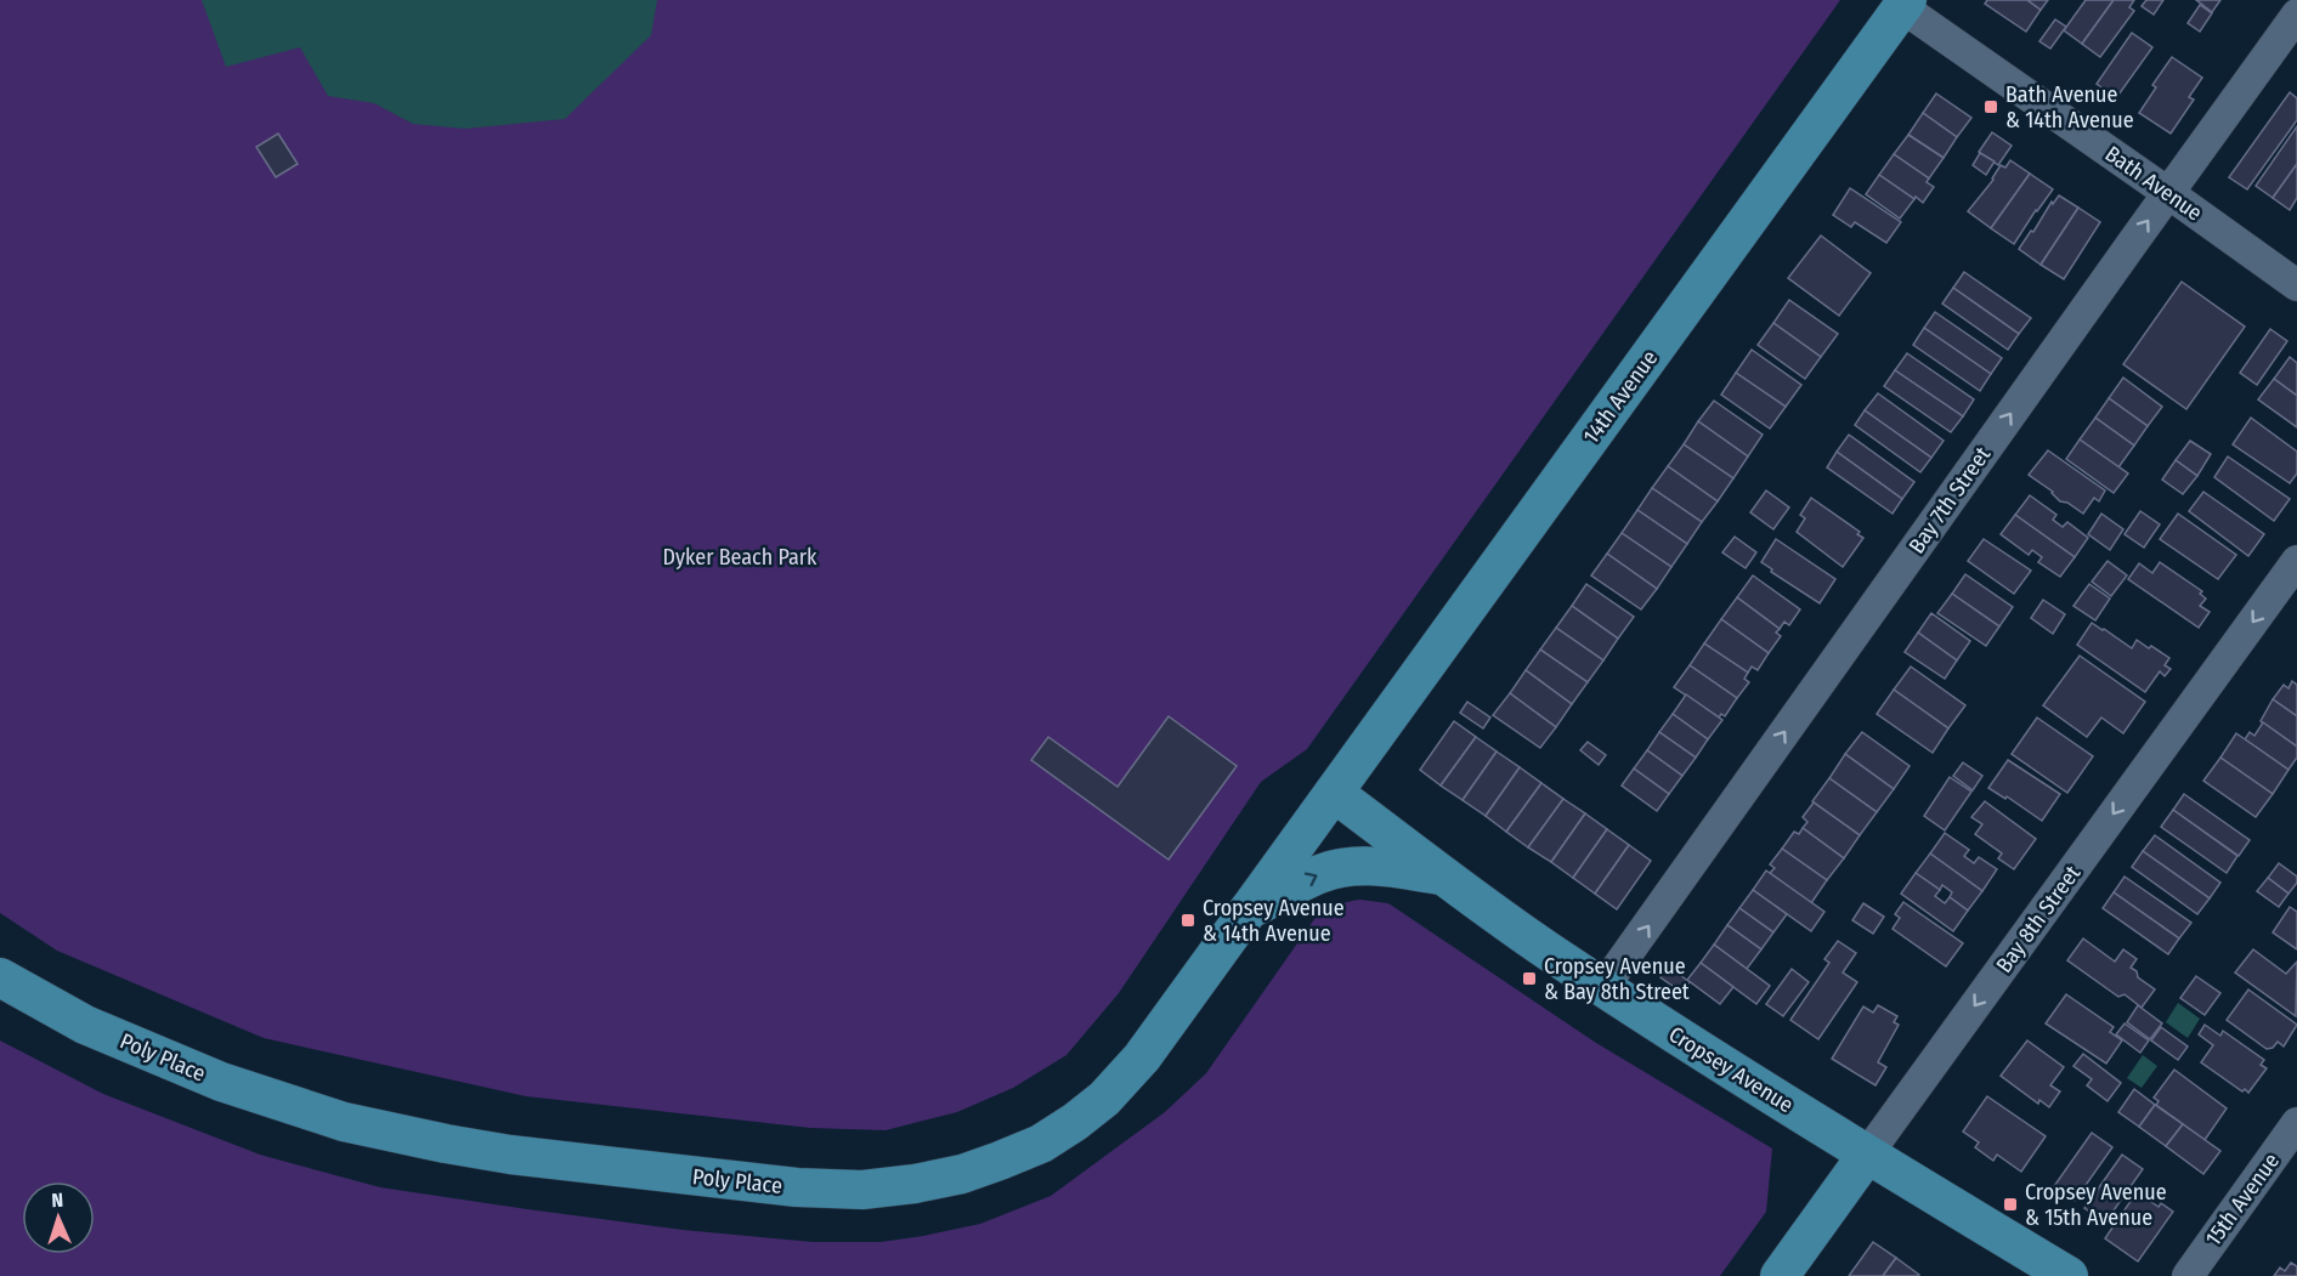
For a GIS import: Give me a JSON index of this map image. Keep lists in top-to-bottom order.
{
  "streets": {
    "main road": [
      "14th Avenue",
      "Bay 8th Street",
      "Poly Place",
      "Cropsey Avenue"
    ],
    "street": ["Bath Avenue", "Bay 7th Street", "15th Avenue"]
  },
  "crossings": [
    ["Bath Avenue", "14th Avenue"],
    ["Bath Avenue", "Bay 7th Street"],
    ["14th Avenue", "Poly Place"],
    ["14th Avenue", "Cropsey Avenue"],
    ["Bay 7th Street", "Cropsey Avenue"],
    ["Bay 8th Street", "Cropsey Avenue"],
    ["Poly Place", "Cropsey Avenue"]
  ],
  "one_way": ["Bay 7th Street", "Bay 8th Street"],
  "parks": ["Dyker Beach Park"],
  "places": {
    "transit": [
      "Bath Avenue & 14th Avenue",
      "Cropsey Avenue & 14th Avenue",
      "Cropsey Avenue & Bay 8th Street",
      "Cropsey Avenue & 15th Avenue"
    ]
  },
  "north": "top"
}
